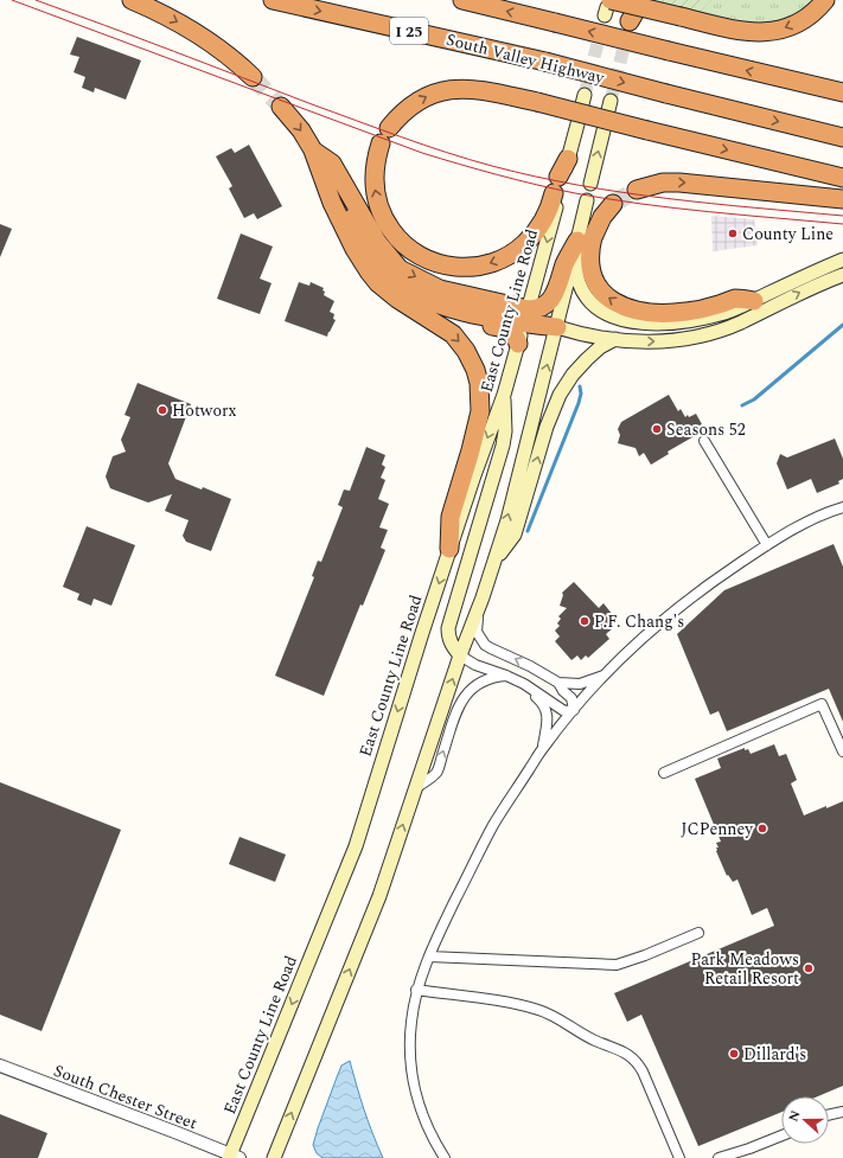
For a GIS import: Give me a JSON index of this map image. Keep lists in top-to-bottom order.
{
  "streets": {
    "highway": ["I 25", "South Valley Highway"],
    "main road": ["East County Line Road"],
    "street": ["South Chester Street"]
  },
  "crossings": [
    ["East County Line Road", "South Chester Street"]
  ],
  "places": [
    "County Line",
    "Hotworx",
    "Seasons 52",
    "P.F. Chang's",
    "JCPenney",
    "Park Meadows Retail Resort",
    "Dillard's"
  ],
  "north": "left"
}
